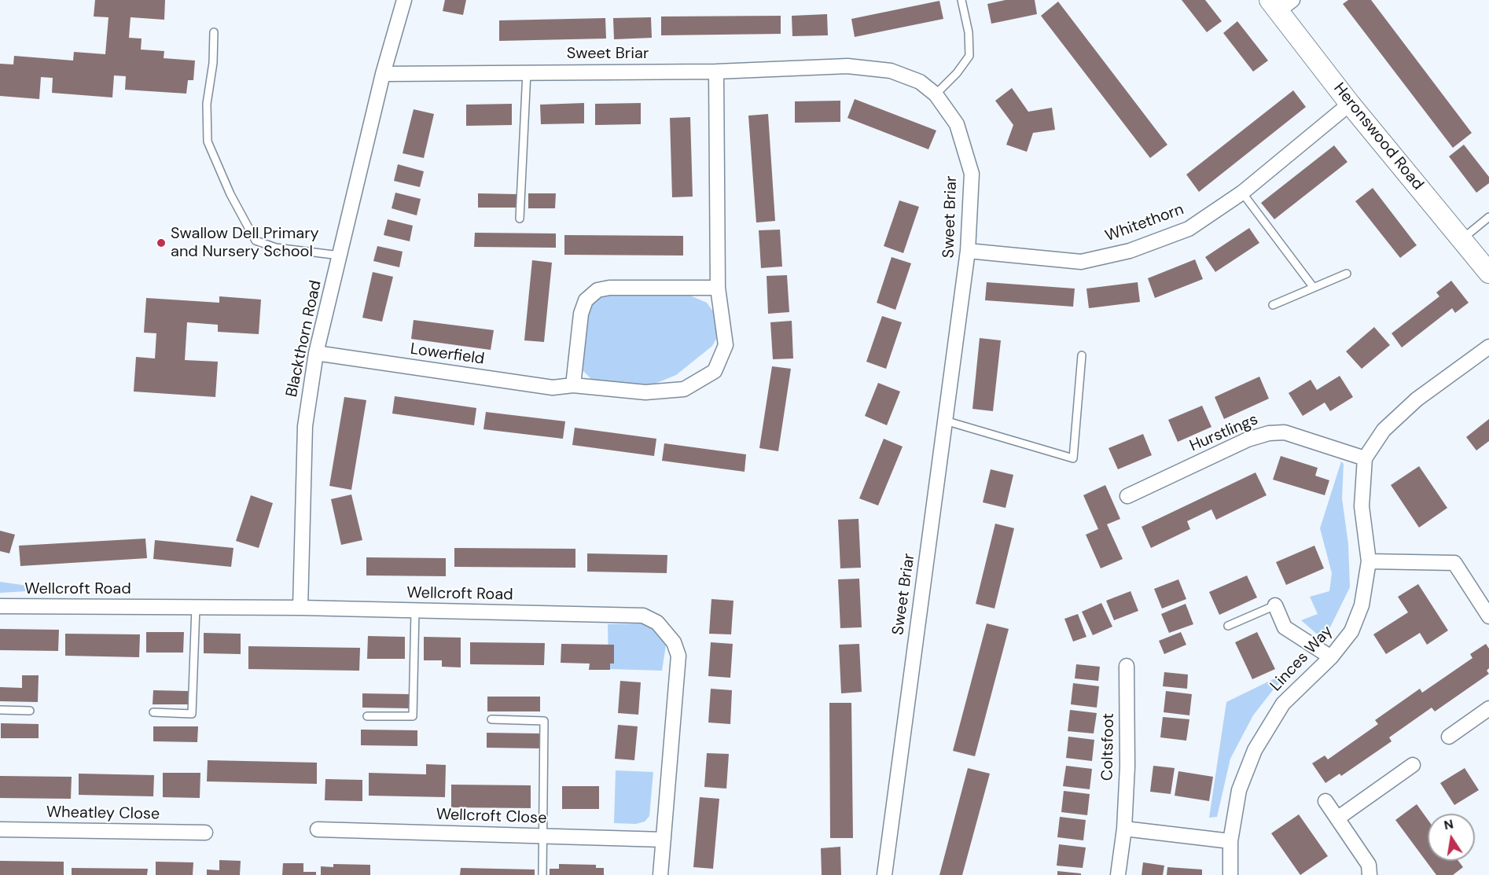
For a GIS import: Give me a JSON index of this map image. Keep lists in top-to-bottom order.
{
  "streets": {
    "street": [
      "Sweet Briar",
      "Heronswood Road",
      "Whitethorn",
      "Blackthorn Road",
      "Lowerfield",
      "Hurstlings",
      "Wellcroft Road",
      "Linces Way",
      "Coltsfoot",
      "Wheatley Close",
      "Wellcroft Close"
    ]
  },
  "crossings": [
    ["Sweet Briar", "Whitethorn"],
    ["Sweet Briar", "Blackthorn Road"],
    ["Sweet Briar", "Lowerfield"],
    ["Heronswood Road", "Whitethorn"],
    ["Blackthorn Road", "Lowerfield"],
    ["Blackthorn Road", "Wellcroft Road"],
    ["Hurstlings", "Linces Way"],
    ["Wellcroft Road", "Wellcroft Close"]
  ],
  "places": ["Swallow Dell Primary and Nursery School"],
  "north": "top"
}
